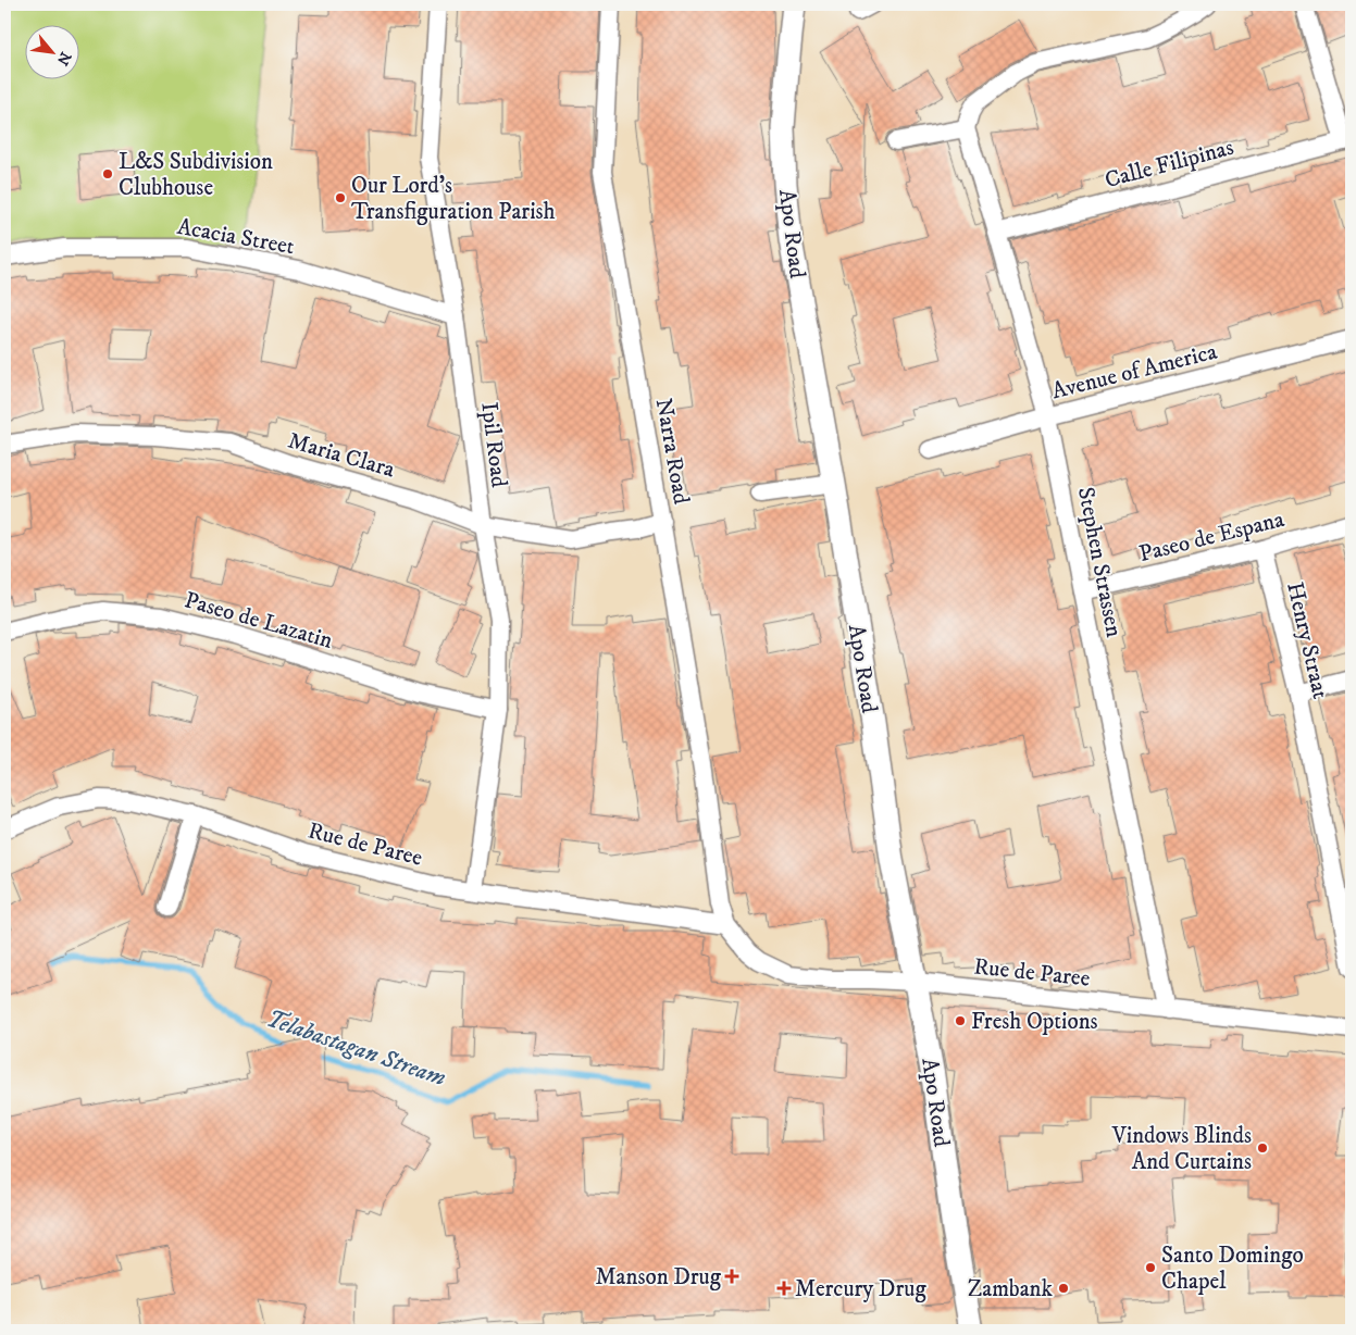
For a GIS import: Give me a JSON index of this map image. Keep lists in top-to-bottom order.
{
  "streets": {
    "street": [
      "Calle Filipinas",
      "Apo Road",
      "Acacia Street",
      "Avenue of America",
      "Ipil Road",
      "Narra Road",
      "Maria Clara",
      "Paseo de Espana",
      "Stephen Strassen",
      "Paseo de Lazatin",
      "Henry Straat",
      "Rue de Paree"
    ]
  },
  "crossings": [
    ["Calle Filipinas", "Stephen Strassen"],
    ["Apo Road", "Rue de Paree"],
    ["Acacia Street", "Ipil Road"],
    ["Avenue of America", "Stephen Strassen"],
    ["Ipil Road", "Maria Clara"],
    ["Ipil Road", "Paseo de Lazatin"],
    ["Ipil Road", "Rue de Paree"],
    ["Narra Road", "Maria Clara"],
    ["Narra Road", "Rue de Paree"],
    ["Paseo de Espana", "Stephen Strassen"],
    ["Paseo de Espana", "Henry Straat"],
    ["Stephen Strassen", "Rue de Paree"]
  ],
  "water": ["Telabastagan Stream"],
  "places": {
    "other": [
      "L&S Subdivision Clubhouse",
      "Our Lord's Transfiguration Parish",
      "Fresh Options",
      "Vindows Blinds And Curtains",
      "Santo Domingo Chapel",
      "Zambank"
    ],
    "health": ["Manson Drug", "Mercury Drug"]
  },
  "north": "bottom right"
}
